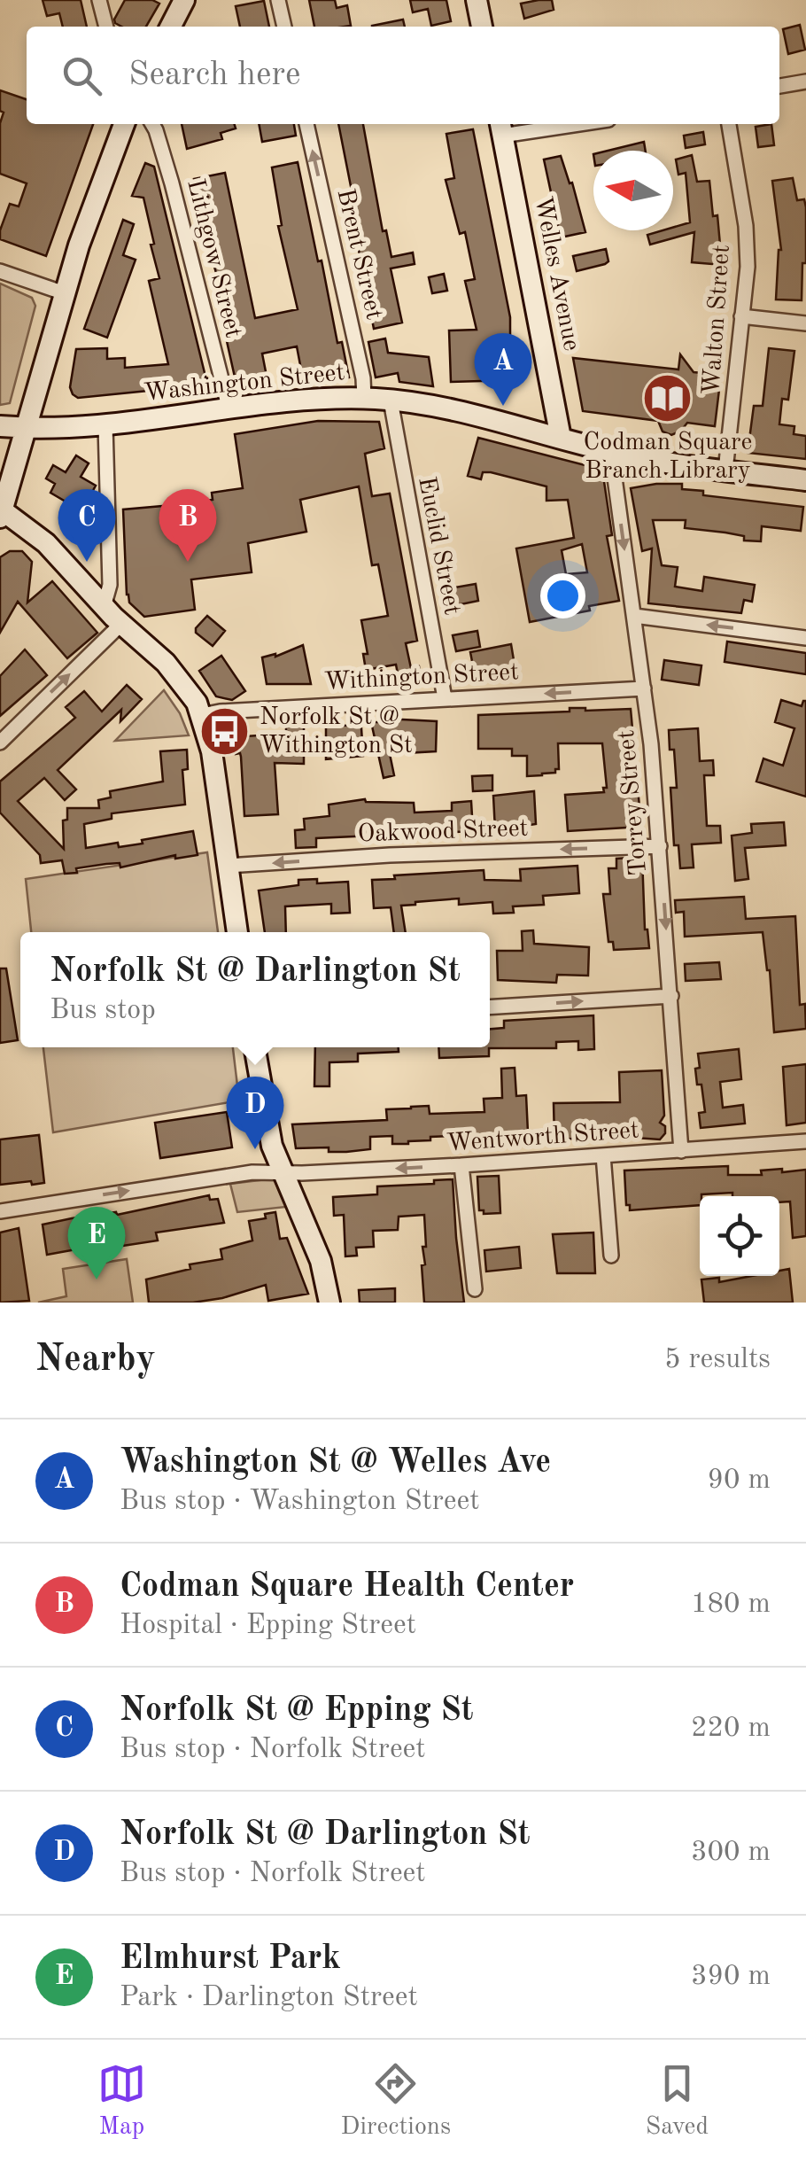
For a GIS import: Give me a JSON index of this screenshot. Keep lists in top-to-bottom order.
{
  "streets": {
    "main road": ["Welles Avenue", "Washington Street"],
    "street": [
      "Brent Street",
      "Lithgow Street",
      "Walton Street",
      "Euclid Street",
      "Withington Street",
      "Torrey Street",
      "Oakwood Street",
      "Wentworth Street"
    ]
  },
  "crossings": [
    ["Brent Street", "Washington Street"],
    ["Lithgow Street", "Washington Street"],
    ["Welles Avenue", "Washington Street"],
    ["Walton Street", "Washington Street"],
    ["Washington Street", "Euclid Street"],
    ["Washington Street", "Torrey Street"],
    ["Euclid Street", "Withington Street"],
    ["Withington Street", "Torrey Street"],
    ["Torrey Street", "Oakwood Street"],
    ["Torrey Street", "Wentworth Street"]
  ],
  "one_way": [
    "Brent Street",
    "Withington Street",
    "Torrey Street",
    "Oakwood Street"
  ],
  "places": {
    "library": ["Codman Square Branch Library"],
    "bus stop": ["Norfolk St @ Withington St"]
  },
  "north": "left",
  "page": {
    "search": "Search here",
    "pins": [
      "A",
      "B",
      "C",
      "D",
      "E"
    ],
    "popup": ["Norfolk St @ Darlington St", "Bus stop"],
    "heading": ["Nearby", "5 results"],
    "list": [
      {
        "mark": "A",
        "name": "Washington St @ Welles Ave",
        "note": "Bus stop · Washington Street",
        "value": "90 m"
      },
      {
        "mark": "B",
        "name": "Codman Square Health Center",
        "note": "Hospital · Epping Street",
        "value": "180 m"
      },
      {
        "mark": "C",
        "name": "Norfolk St @ Epping St",
        "note": "Bus stop · Norfolk Street",
        "value": "220 m"
      },
      {
        "mark": "D",
        "name": "Norfolk St @ Darlington St",
        "note": "Bus stop · Norfolk Street",
        "value": "300 m"
      },
      {
        "mark": "E",
        "name": "Elmhurst Park",
        "note": "Park · Darlington Street",
        "value": "390 m"
      }
    ],
    "nav": ["Map", "Directions", "Saved"]
  }
}
